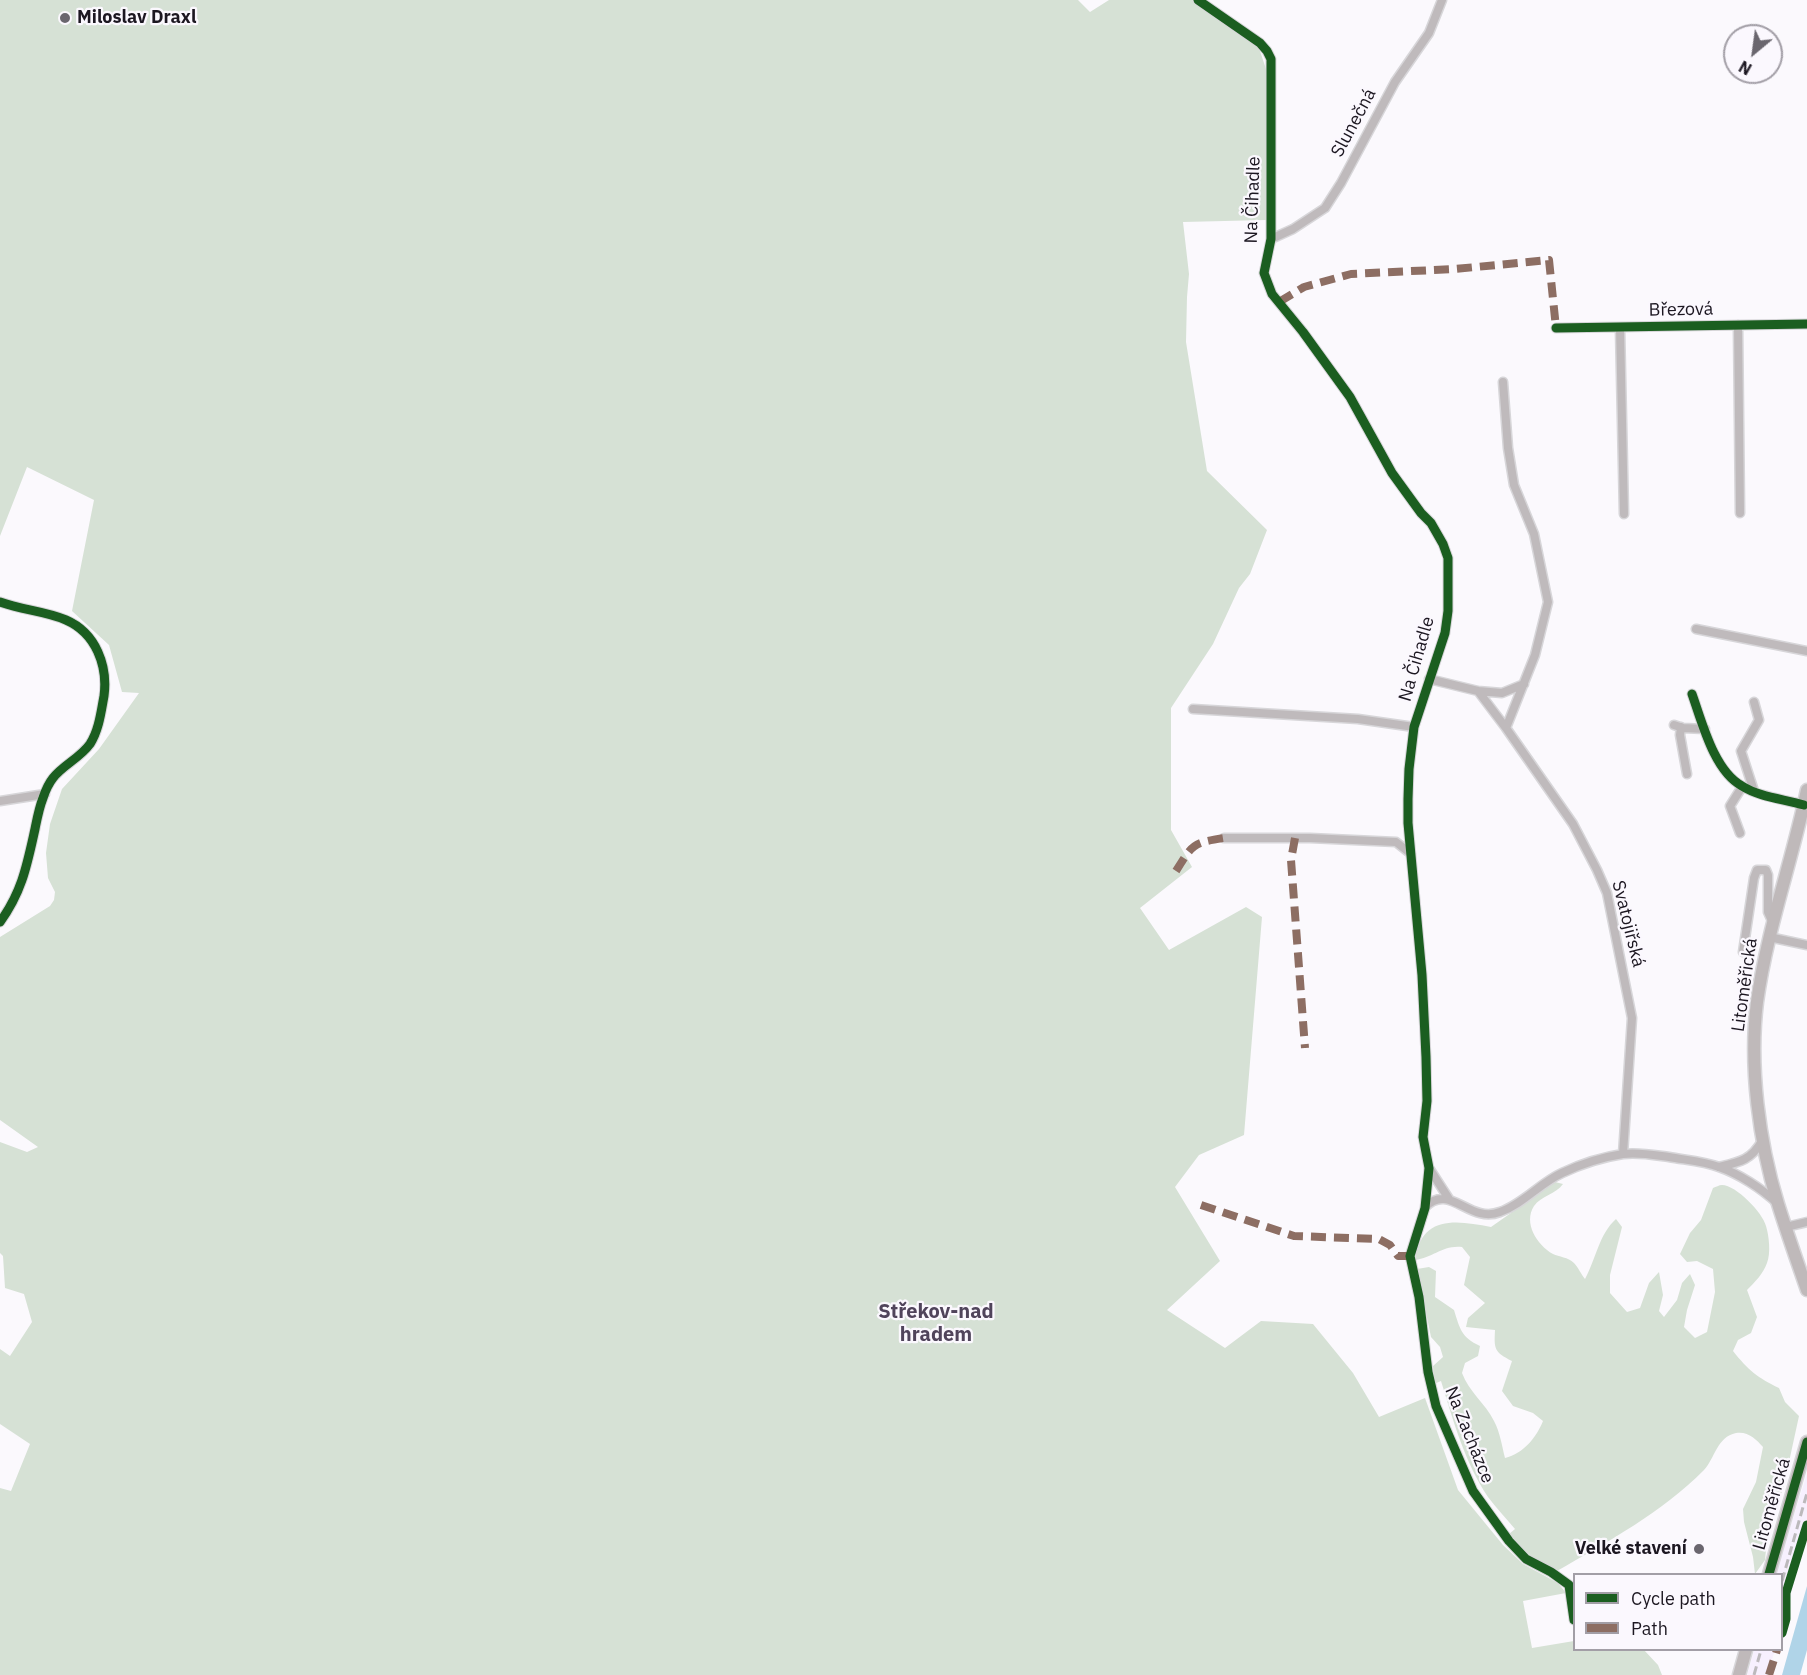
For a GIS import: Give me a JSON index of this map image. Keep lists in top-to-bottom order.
{
  "streets": {
    "main road": ["Litoměřická"],
    "street": [
      "Slunečná",
      "Na Čihadle",
      "Březová",
      "Svatojiřská",
      "Na Zacházce"
    ]
  },
  "crossings": [
    ["Slunečná", "Na Čihadle"],
    ["Na Čihadle", "Na Zacházce"]
  ],
  "districts": ["Střekov-nad hradem"],
  "places": ["Miloslav Draxl", "Velké stavení"],
  "legend": ["Cycle path", "Path"],
  "north": "bottom left"
}
